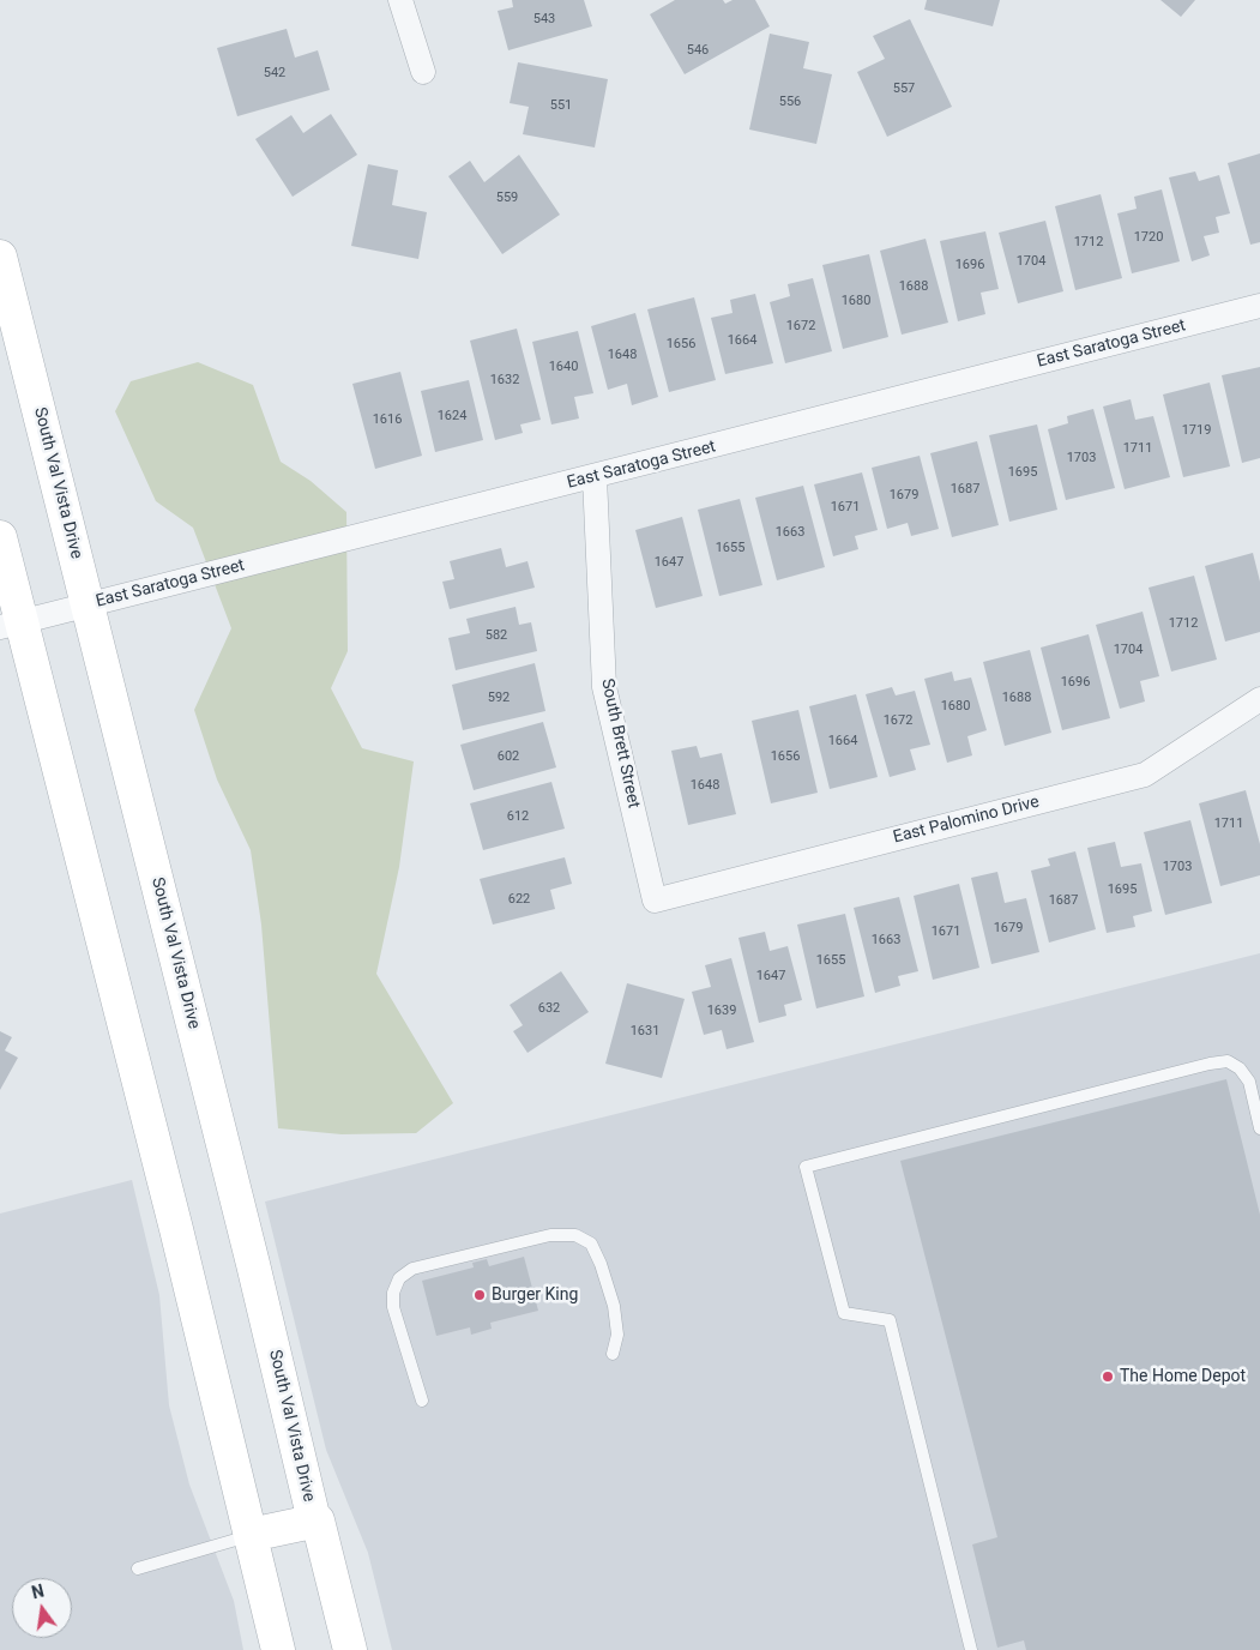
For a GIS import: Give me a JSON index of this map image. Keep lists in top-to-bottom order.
{
  "streets": {
    "main road": ["South Val Vista Drive"],
    "street": ["East Saratoga Street", "South Brett Street", "East Palomino Drive"]
  },
  "crossings": [
    ["East Saratoga Street", "South Val Vista Drive"],
    ["East Saratoga Street", "South Brett Street"],
    ["South Brett Street", "East Palomino Drive"]
  ],
  "places": ["Burger King", "The Home Depot"],
  "house_numbers": [
    "543",
    "546",
    "542",
    "557",
    "556",
    "551",
    "559",
    "1720",
    "1712",
    "1704",
    "1696",
    "1688",
    "1680",
    "1672",
    "1664",
    "1656",
    "1648",
    "1640",
    "1632",
    "1624",
    "1616",
    "1719",
    "1711",
    "1703",
    "1695",
    "1687",
    "1679",
    "1671",
    "1663",
    "1655",
    "1647",
    "1712",
    "582",
    "1704",
    "1696",
    "592",
    "1688",
    "1680",
    "1672",
    "1664",
    "602",
    "1656",
    "1648",
    "612",
    "1711",
    "1703",
    "1695",
    "622",
    "1687",
    "1679",
    "1671",
    "1663",
    "1655",
    "1647",
    "632",
    "1639",
    "1631"
  ],
  "north": "top"
}
